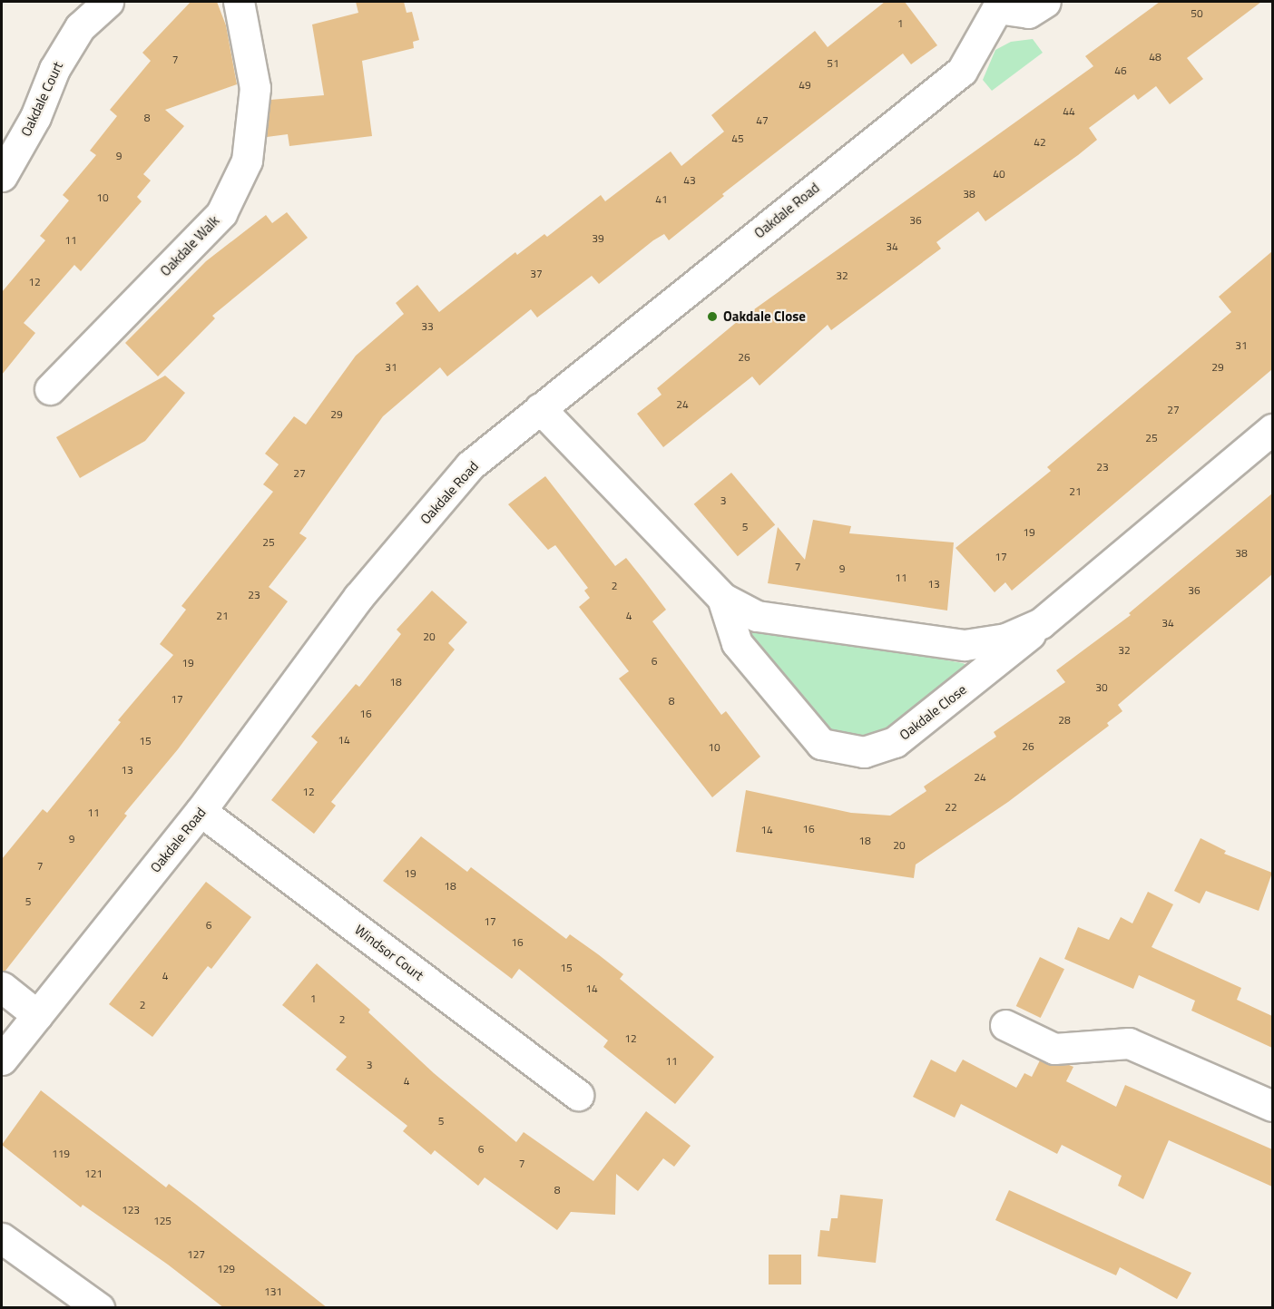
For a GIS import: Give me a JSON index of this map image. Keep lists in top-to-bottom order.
{
  "streets": {
    "street": [
      "Oakdale Court",
      "Oakdale Road",
      "Oakdale Walk",
      "Oakdale Close",
      "Windsor Court"
    ]
  },
  "crossings": [
    ["Oakdale Road", "Oakdale Close"],
    ["Oakdale Road", "Windsor Court"]
  ],
  "places": ["Oakdale Close"],
  "house_numbers": [
    "50",
    "1",
    "48",
    "7",
    "51",
    "46",
    "49",
    "44",
    "8",
    "47",
    "45",
    "42",
    "9",
    "40",
    "43",
    "38",
    "10",
    "41",
    "36",
    "39",
    "11",
    "34",
    "37",
    "32",
    "12",
    "33",
    "31",
    "26",
    "31",
    "29",
    "24",
    "27",
    "29",
    "25",
    "23",
    "27",
    "21",
    "3",
    "5",
    "19",
    "25",
    "38",
    "17",
    "7",
    "9",
    "11",
    "13",
    "2",
    "36",
    "23",
    "21",
    "4",
    "34",
    "20",
    "32",
    "6",
    "19",
    "18",
    "30",
    "17",
    "8",
    "16",
    "28",
    "14",
    "15",
    "26",
    "10",
    "13",
    "24",
    "12",
    "22",
    "11",
    "16",
    "14",
    "9",
    "18",
    "20",
    "7",
    "19",
    "18",
    "5",
    "17",
    "6",
    "16",
    "15",
    "4",
    "14",
    "1",
    "2",
    "2",
    "12",
    "11",
    "3",
    "4",
    "5",
    "6",
    "119",
    "7",
    "121",
    "8",
    "123",
    "125",
    "127",
    "129",
    "131"
  ]
}
